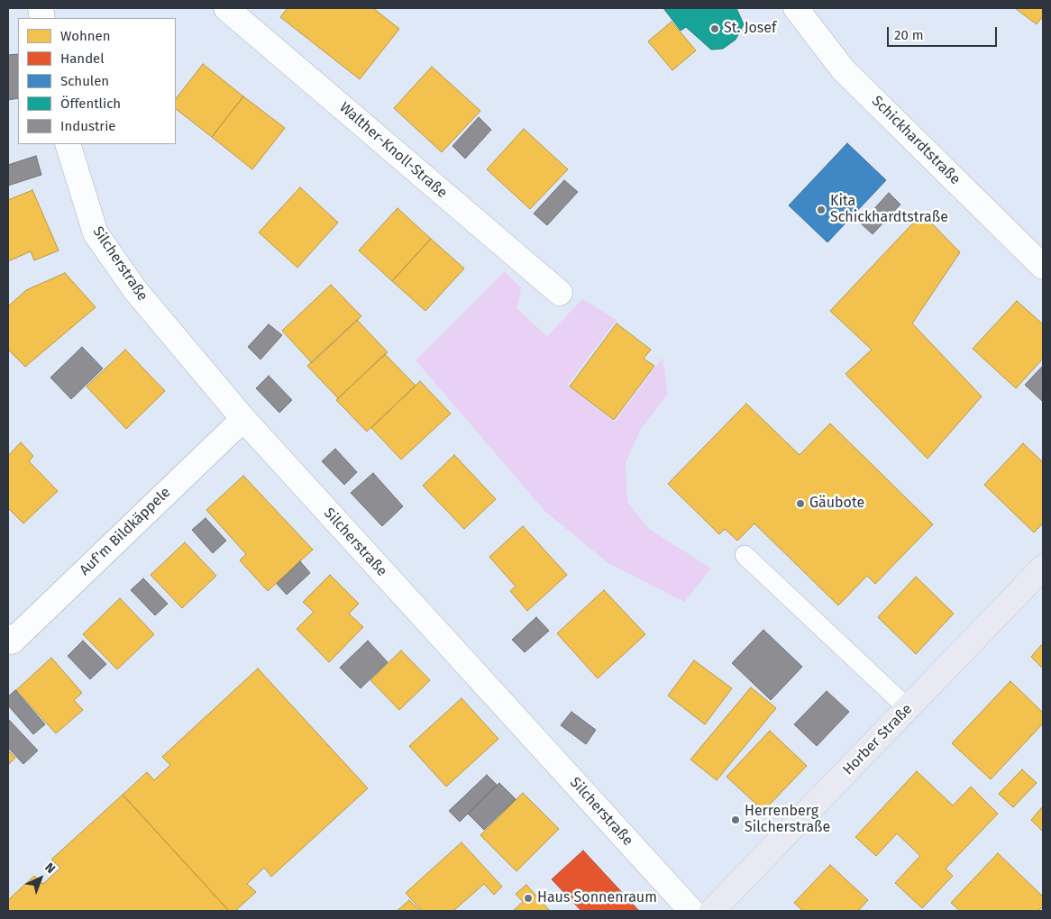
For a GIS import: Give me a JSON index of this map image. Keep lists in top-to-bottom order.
{
  "streets": {
    "main road": ["Horber Straße"],
    "street": [
      "Schickhardtstraße",
      "Walther-Knoll-Straße",
      "Silcherstraße",
      "Auf'm Bildkäppele"
    ]
  },
  "crossings": [
    ["Silcherstraße", "Auf'm Bildkäppele"]
  ],
  "places": [
    "St. Josef",
    "Kita Schickhardtstraße",
    "Gäubote",
    "Herrenberg Silcherstraße",
    "Haus Sonnenraum"
  ],
  "legend": [
    "Wohnen",
    "Handel",
    "Schulen",
    "Öffentlich",
    "Industrie"
  ],
  "scale_bar": "20 m",
  "north": "top right"
}
